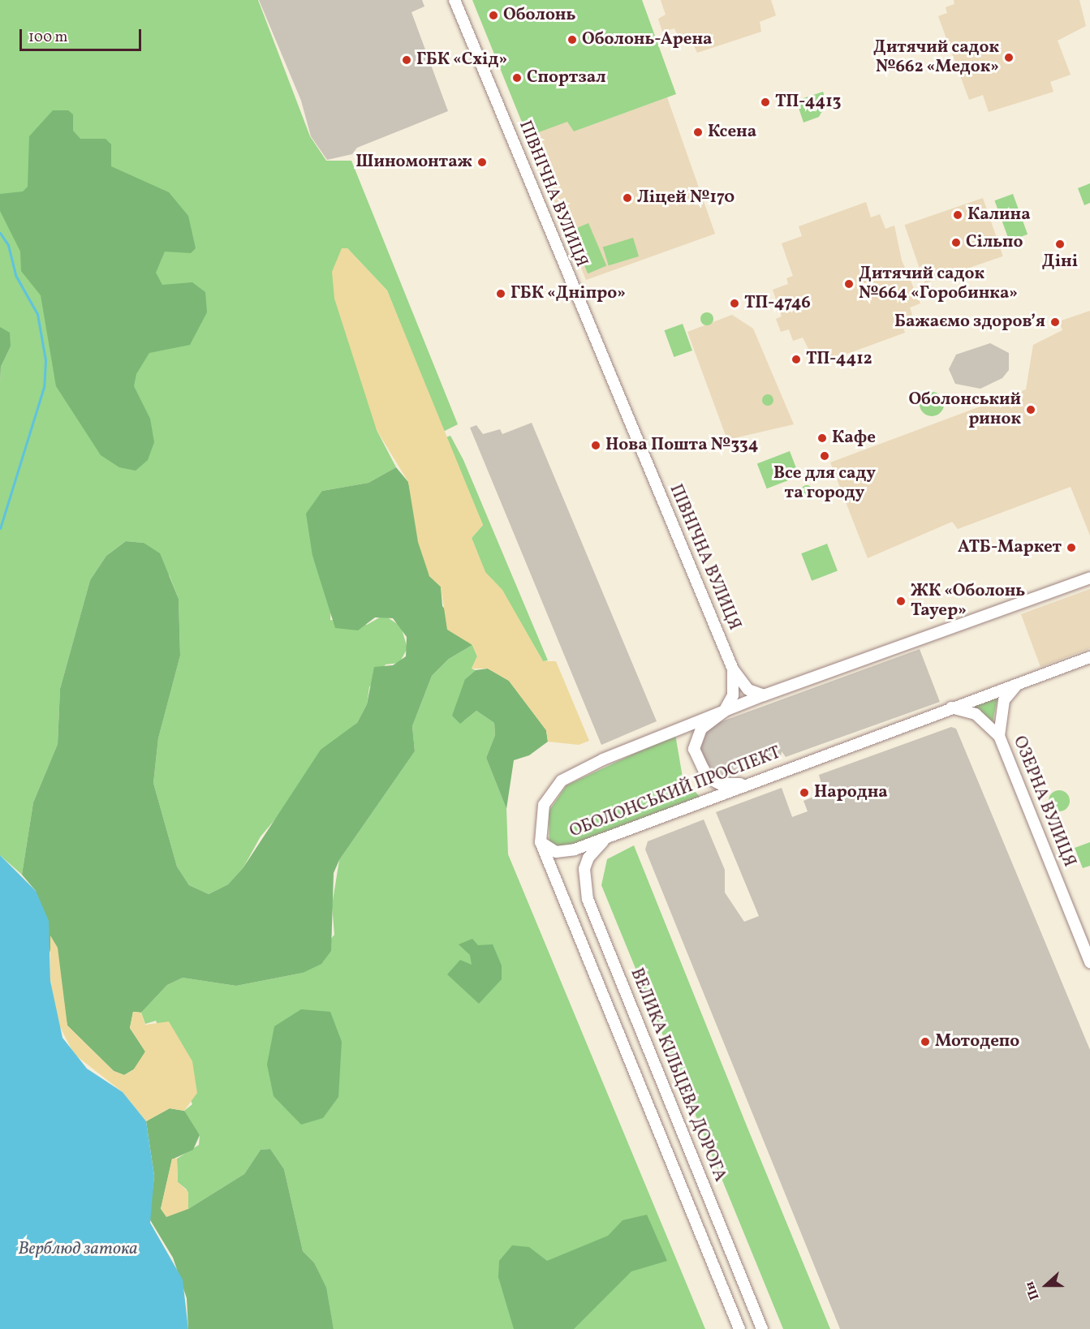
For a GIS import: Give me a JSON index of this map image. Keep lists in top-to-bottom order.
{
  "streets": {
    "main road": [
      "ПІВНІЧНА ВУЛИЦЯ",
      "ОБОЛОНСЬКИЙ ПРОСПЕКТ",
      "ОЗЕРНА ВУЛИЦЯ",
      "ВЕЛИКА КІЛЬЦЕВА ДОРОГА"
    ]
  },
  "crossings": [
    ["ОБОЛОНСЬКИЙ ПРОСПЕКТ", "ВЕЛИКА КІЛЬЦЕВА ДОРОГА"]
  ],
  "water": ["Верблюд затока"],
  "places": [
    "Оболонь",
    "Оболонь-Арена",
    "Дитячий садок №662 «Медок»",
    "ГБК «Схід»",
    "Спортзал",
    "ТП-4413",
    "Ксена",
    "Шиномонтаж",
    "Ліцей №170",
    "Калина",
    "Сільпо",
    "Діні",
    "Дитячий садок №664 «Горобинка»",
    "ГБК «Дніпро»",
    "ТП-4746",
    "Бажаємо здоровʼя",
    "ТП-4412",
    "Оболонський ринок",
    "Кафе",
    "Нова Пошта №334",
    "Все для саду та городу",
    "АТБ-Маркет",
    "ЖК «Оболонь Тауер»",
    "Народна",
    "Мотодепо"
  ],
  "scale_bar": "100 m",
  "north": "left"
}
